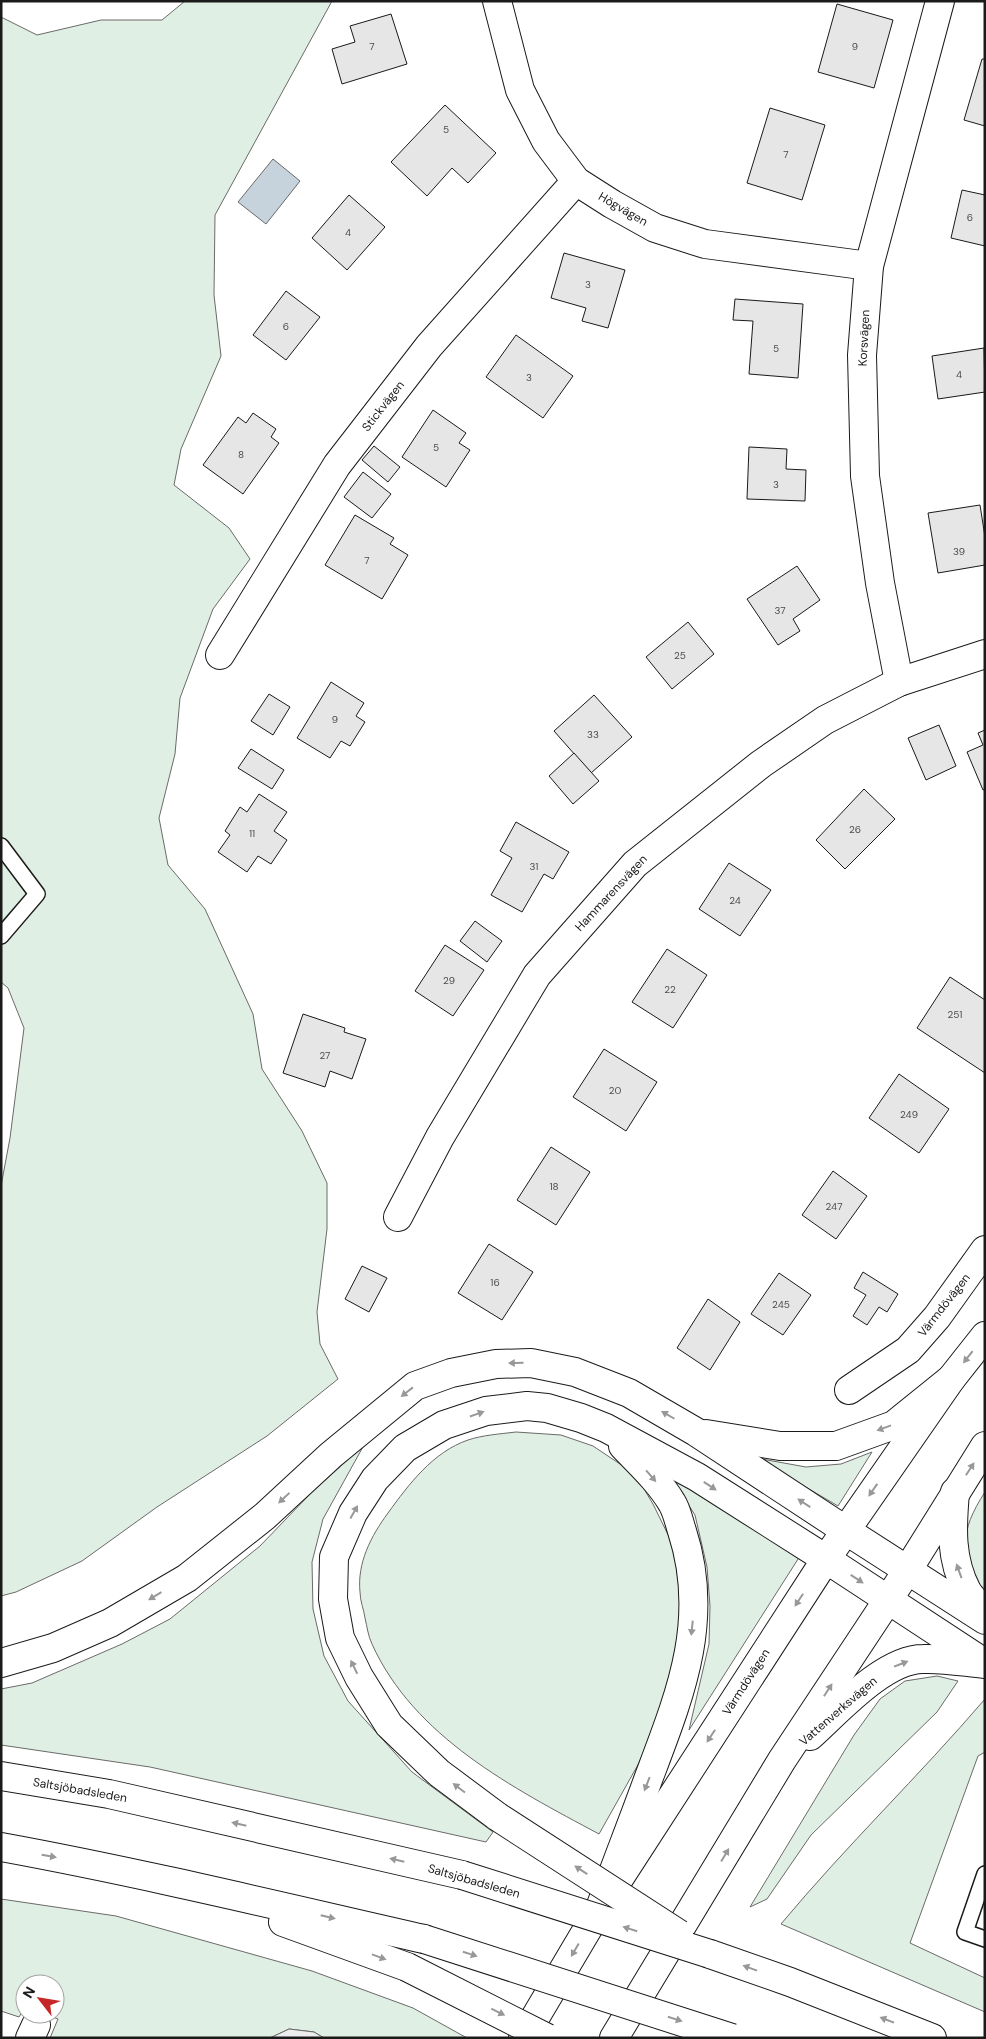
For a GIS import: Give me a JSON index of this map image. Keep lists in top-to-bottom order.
{
  "streets": {
    "main road": [
      "Högvägen",
      "Korsvägen",
      "Stickvägen",
      "Hammarensvägen",
      "Värmdövägen",
      "Vattenverksvägen",
      "Saltsjöbadsleden"
    ]
  },
  "crossings": [
    ["Högvägen", "Korsvägen"],
    ["Högvägen", "Stickvägen"],
    ["Korsvägen", "Hammarensvägen"],
    ["Värmdövägen", "Vattenverksvägen"],
    ["Vattenverksvägen", "Saltsjöbadsleden"]
  ],
  "house_numbers": [
    "7",
    "9",
    "5",
    "7",
    "6",
    "4",
    "3",
    "6",
    "5",
    "4",
    "3",
    "5",
    "8",
    "3",
    "39",
    "7",
    "37",
    "25",
    "9",
    "33",
    "26",
    "11",
    "31",
    "24",
    "29",
    "22",
    "251",
    "27",
    "20",
    "249",
    "18",
    "247",
    "16",
    "245"
  ],
  "north": "top left"
}
